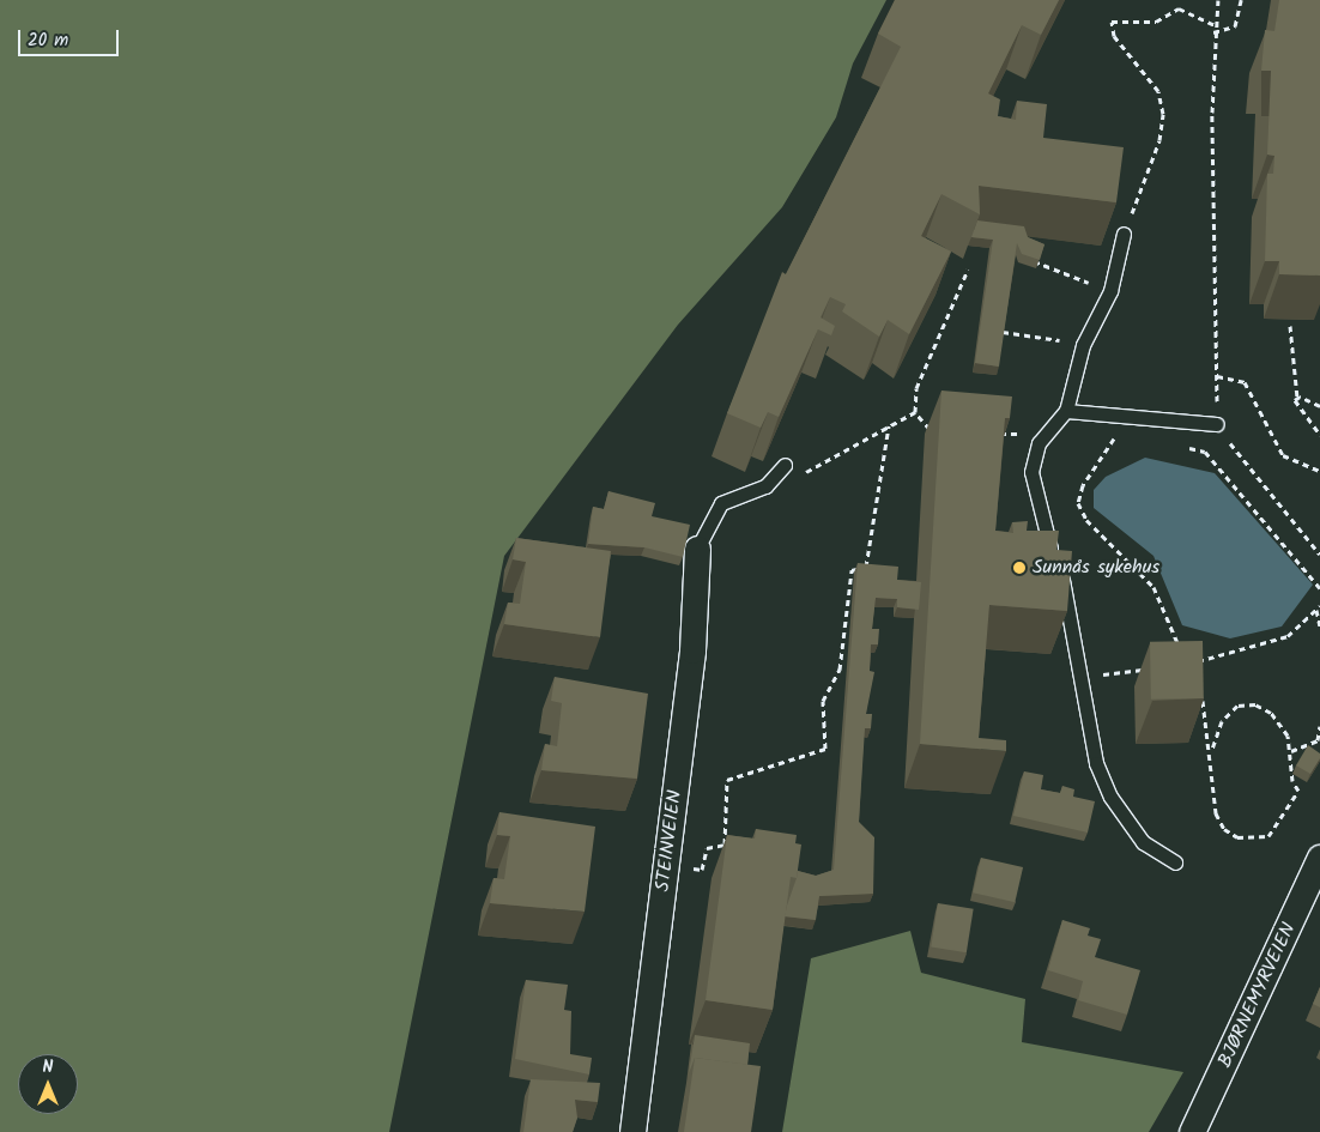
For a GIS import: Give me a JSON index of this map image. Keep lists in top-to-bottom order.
{
  "streets": {
    "street": ["STEINVEIEN", "BJØRNEMYRVEIEN"]
  },
  "places": ["Sunnås sykehus"],
  "scale_bar": "20 m",
  "north": "top"
}
